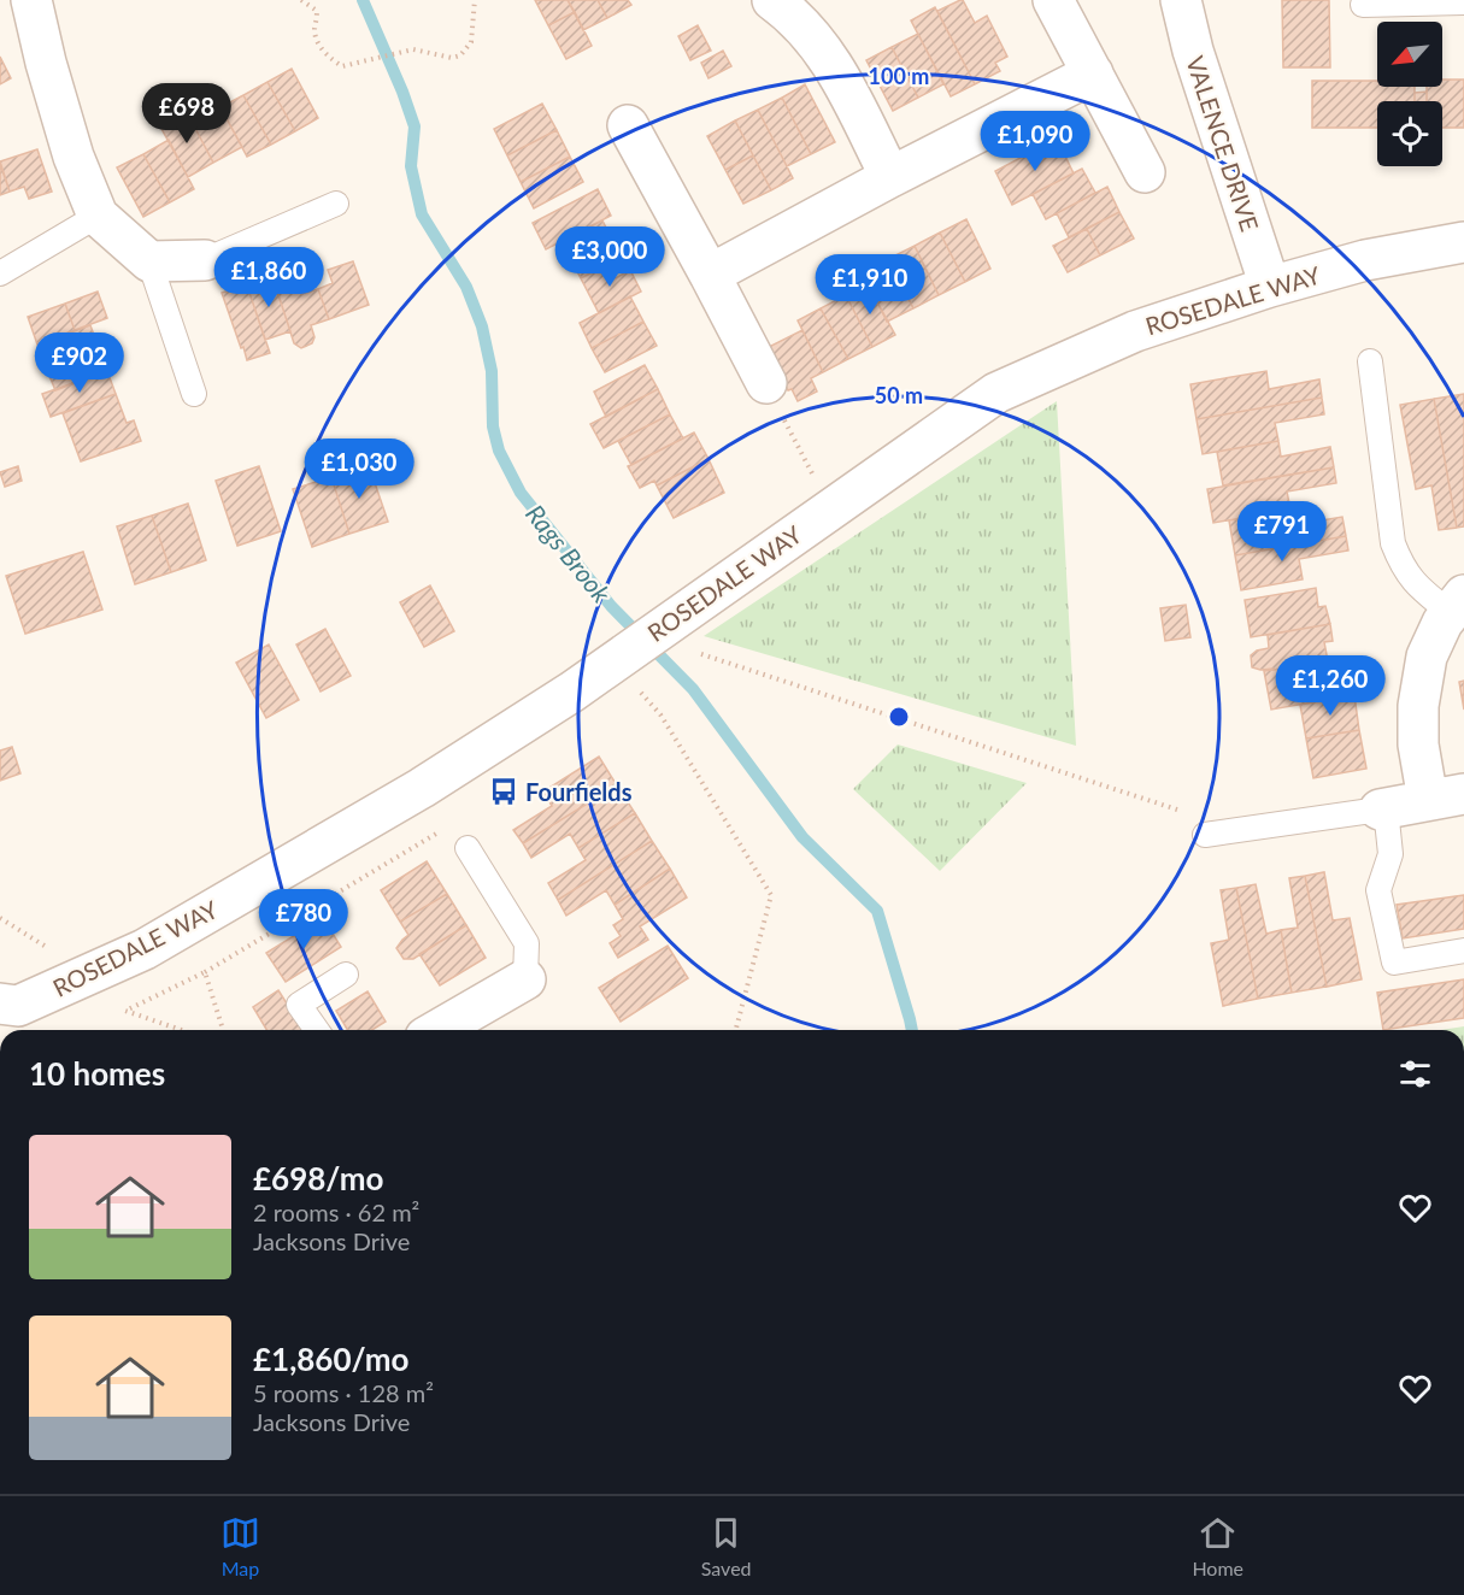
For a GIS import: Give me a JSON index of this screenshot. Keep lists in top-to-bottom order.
{
  "streets": {
    "street": ["VALENCE DRIVE", "ROSEDALE WAY"]
  },
  "crossings": [
    ["VALENCE DRIVE", "ROSEDALE WAY"]
  ],
  "water": ["Rags Brook"],
  "places": {
    "bus stop": ["Fourfields"]
  },
  "north": "bottom left",
  "page": {
    "price": [
      "£698",
      "£1,090",
      "£3,000",
      "£1,860",
      "£1,910",
      "£902",
      "£1,030",
      "£791",
      "£1,260",
      "£780"
    ],
    "heading": "10 homes",
    "list": [
      {
        "name": "£698/mo",
        "note": "2 rooms · 62 m² · Jacksons Drive"
      },
      {
        "name": "£1,860/mo",
        "note": "5 rooms · 128 m² · Jacksons Drive"
      }
    ],
    "tabs": ["Map", "Saved", "Home"]
  },
  "rings": ["100 m", "50 m"]
}
